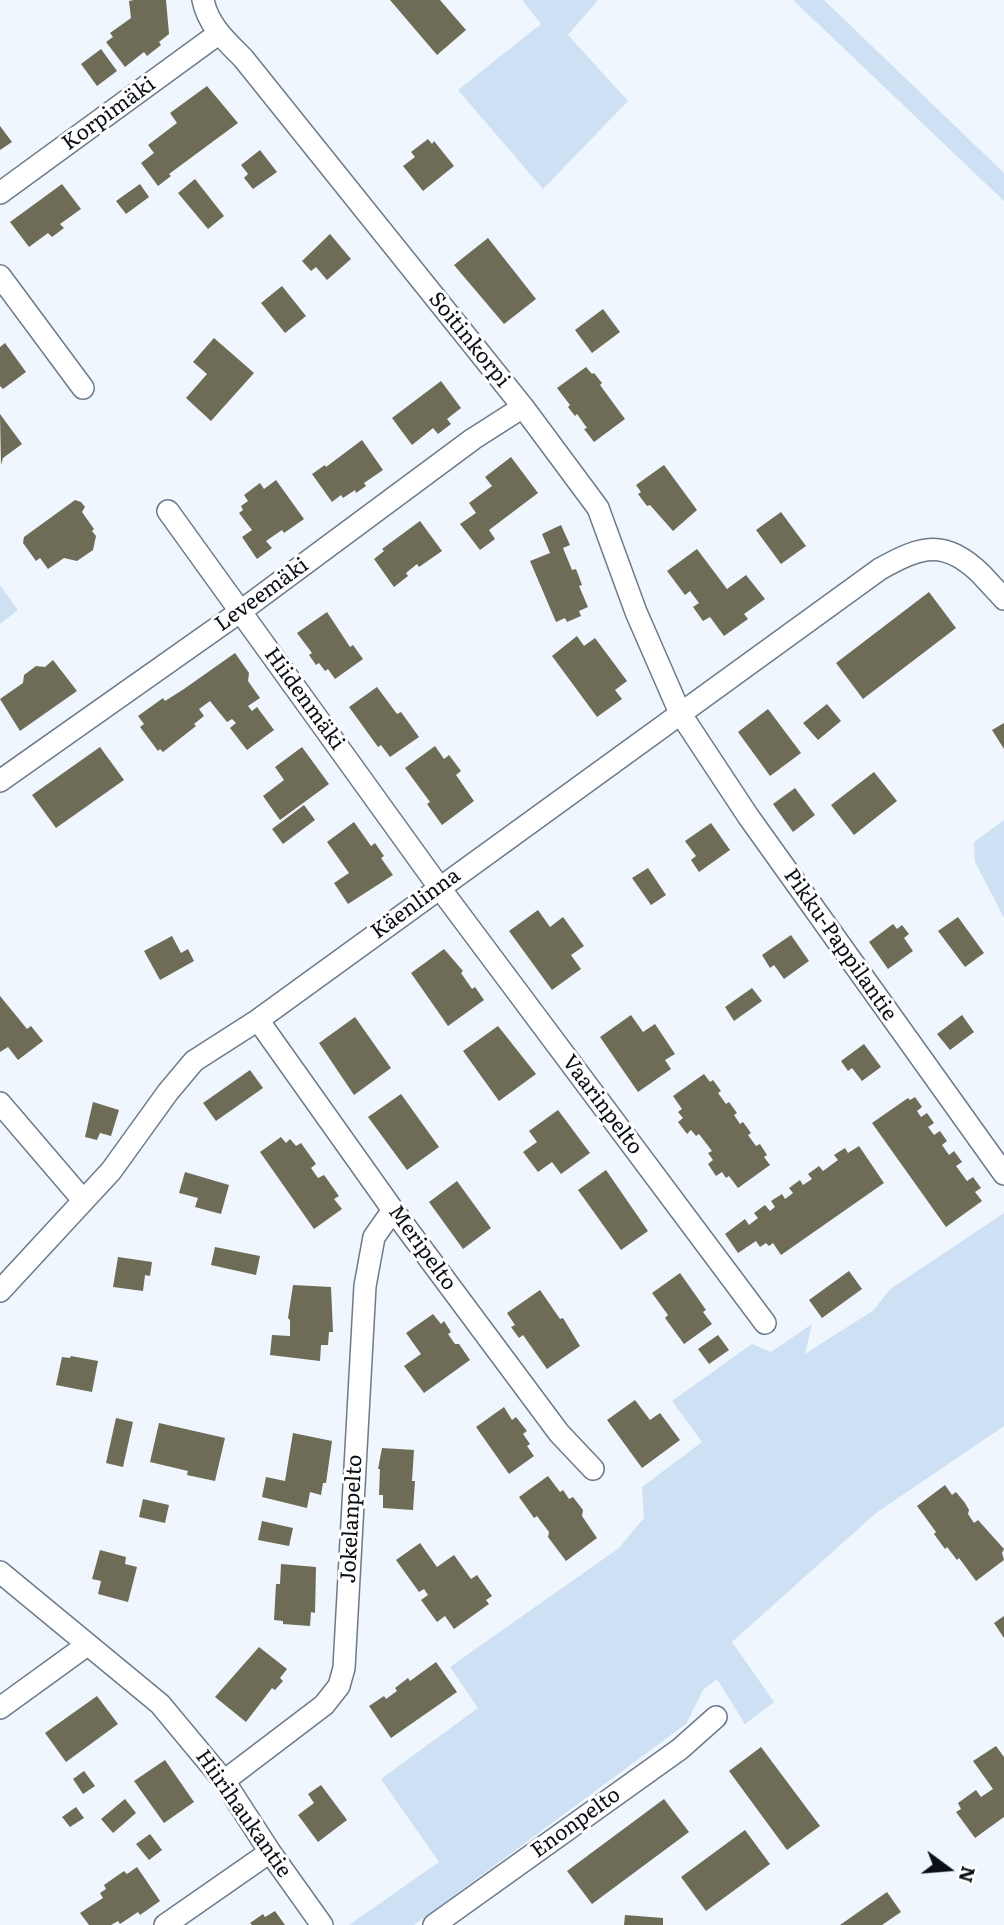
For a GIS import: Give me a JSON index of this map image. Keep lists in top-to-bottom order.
{
  "streets": {
    "street": [
      "Korpimäki",
      "Soitinkorpi",
      "Leveemäki",
      "Hiidenmäki",
      "Käenlinna",
      "Pikku-Pappilantie",
      "Vaarinpelto",
      "Meripelto",
      "Jokelanpelto",
      "Hiirihaukantie",
      "Enonpelto"
    ]
  },
  "crossings": [
    ["Korpimäki", "Soitinkorpi"],
    ["Soitinkorpi", "Leveemäki"],
    ["Soitinkorpi", "Käenlinna"],
    ["Soitinkorpi", "Pikku-Pappilantie"],
    ["Leveemäki", "Hiidenmäki"],
    ["Hiidenmäki", "Käenlinna"],
    ["Hiidenmäki", "Vaarinpelto"],
    ["Käenlinna", "Pikku-Pappilantie"],
    ["Käenlinna", "Vaarinpelto"],
    ["Käenlinna", "Meripelto"],
    ["Meripelto", "Jokelanpelto"],
    ["Jokelanpelto", "Hiirihaukantie"]
  ],
  "north": "right"
}
